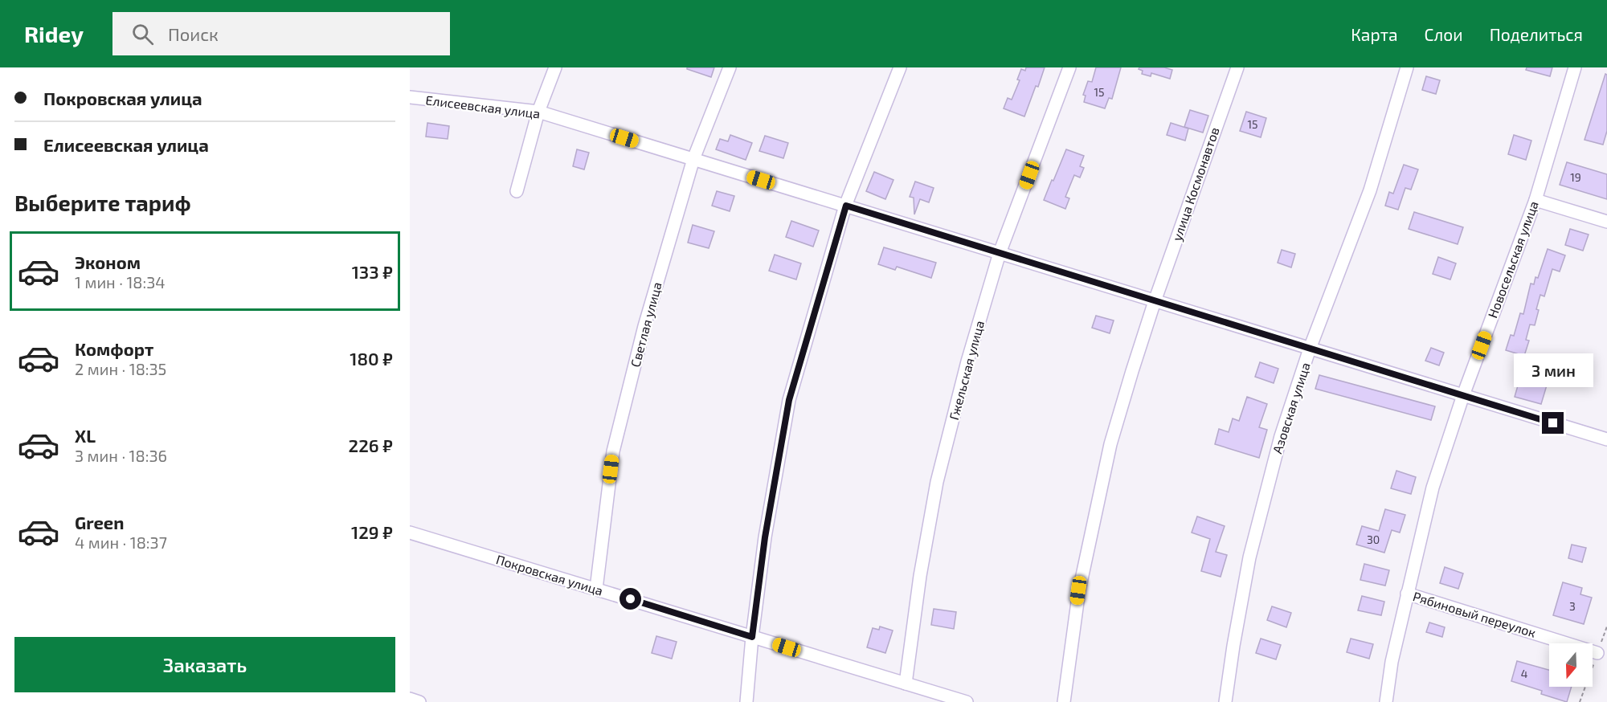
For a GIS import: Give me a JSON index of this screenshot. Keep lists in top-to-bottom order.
{
  "streets": {
    "street": [
      "Елисеевская улица",
      "улица Космонавтов",
      "Новосельская улица",
      "Светлая улица",
      "Гжельская улица",
      "Азовская улица",
      "Покровская улица",
      "Рябиновый переулок"
    ]
  },
  "crossings": [
    ["Елисеевская улица", "улица Космонавтов"],
    ["Елисеевская улица", "Новосельская улица"],
    ["Елисеевская улица", "Светлая улица"],
    ["Елисеевская улица", "Гжельская улица"],
    ["Елисеевская улица", "Азовская улица"],
    ["Новосельская улица", "Рябиновый переулок"],
    ["Светлая улица", "Покровская улица"],
    ["Гжельская улица", "Покровская улица"]
  ],
  "house_numbers": [
    "15",
    "15",
    "19",
    "30",
    "3",
    "4"
  ],
  "north": "bottom",
  "page": {
    "header": "Ridey",
    "search": "Поиск",
    "nav": ["Карта", "Слои", "Поделиться"],
    "banner": ["Покровская улица", "Елисеевская улица"],
    "heading": "Выберите тариф",
    "list": [
      {
        "name": "Эконом",
        "note": "1 мин · 18:34",
        "value": "133 ₽"
      },
      {
        "name": "Комфорт",
        "note": "2 мин · 18:35",
        "value": "180 ₽"
      },
      {
        "name": "XL",
        "note": "3 мин · 18:36",
        "value": "226 ₽"
      },
      {
        "name": "Green",
        "note": "4 мин · 18:37",
        "value": "129 ₽"
      }
    ],
    "bubble": "3 мин",
    "buttons": "Заказать"
  }
}
